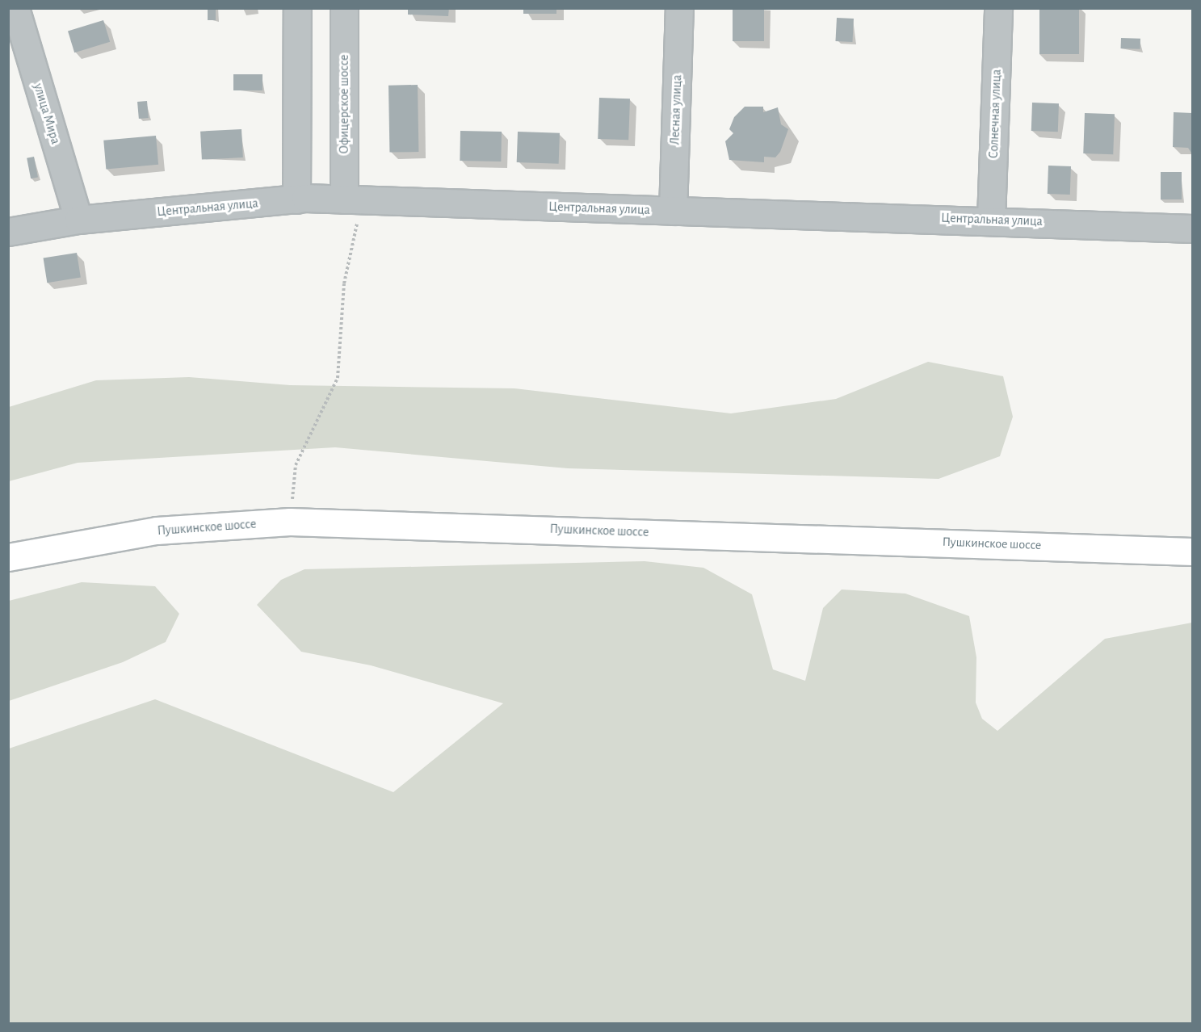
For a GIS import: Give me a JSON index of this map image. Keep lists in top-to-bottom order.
{
  "streets": {
    "main road": ["Пушкинское шоссе"],
    "street": [
      "Офицерское шоссе",
      "Лесная улица",
      "улица Мира",
      "Солнечная улица",
      "Центральная улица"
    ]
  },
  "crossings": [
    ["Офицерское шоссе", "Центральная улица"],
    ["Лесная улица", "Центральная улица"],
    ["улица Мира", "Центральная улица"],
    ["Солнечная улица", "Центральная улица"]
  ]
}
